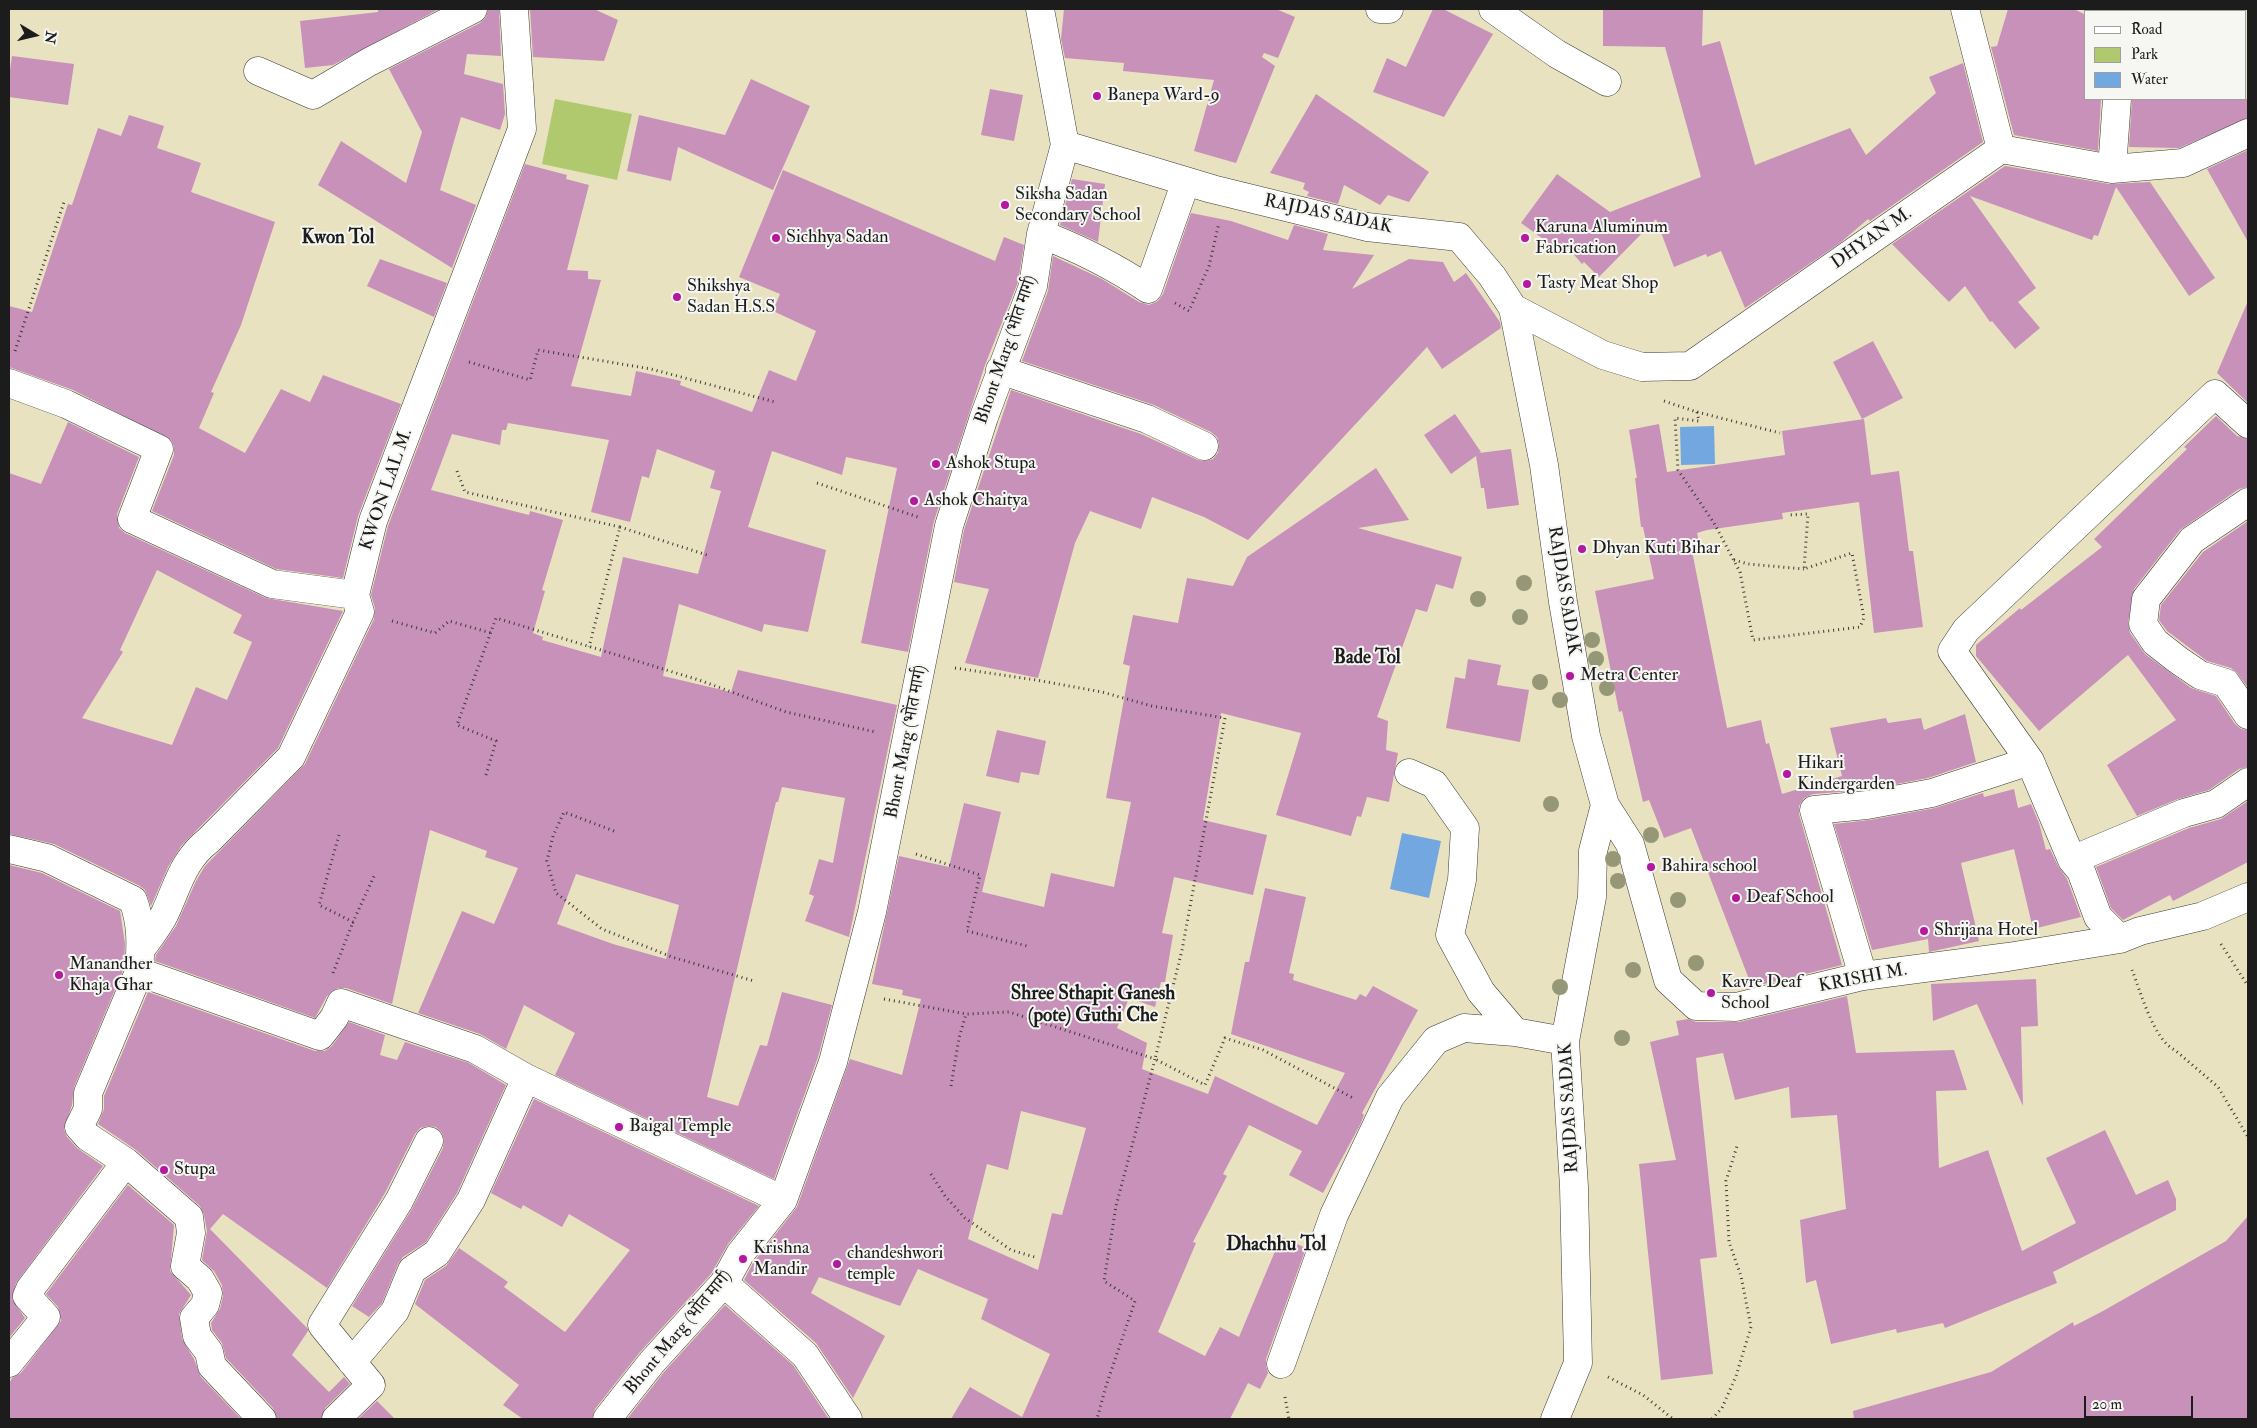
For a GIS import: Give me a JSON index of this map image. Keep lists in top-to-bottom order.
{
  "streets": {
    "street": [
      "RAJDAS SADAK",
      "DHYAN M.",
      "Bhont Marg (भाेंत मार्ग)",
      "KWON LAL M.",
      "KRISHI M."
    ]
  },
  "crossings": [
    ["RAJDAS SADAK", "DHYAN M."],
    ["RAJDAS SADAK", "Bhont Marg (भाेंत मार्ग)"],
    ["RAJDAS SADAK", "KRISHI M."]
  ],
  "districts": [
    "Kwon Tol",
    "Bade Tol",
    "Shree Sthapit Ganesh (pote) Guthi Che",
    "Dhachhu Tol"
  ],
  "places": [
    "Banepa Ward-9",
    "Siksha Sadan Secondary School",
    "Sichhya Sadan",
    "Karuna Aluminum Fabrication",
    "Tasty Meat Shop",
    "Shikshya Sadan H.S.S",
    "Ashok Stupa",
    "Ashok Chaitya",
    "Dhyan Kuti Bihar",
    "Metra Center",
    "Hikari Kindergarden",
    "Bahira school",
    "Deaf School",
    "Shrijana Hotel",
    "Manandher Khaja Ghar",
    "Kavre Deaf School",
    "Baigal Temple",
    "Stupa",
    "Krishna Mandir",
    "chandeshwori temple"
  ],
  "legend": ["Road", "Park", "Water"],
  "scale_bar": "20 m",
  "north": "right"
}
